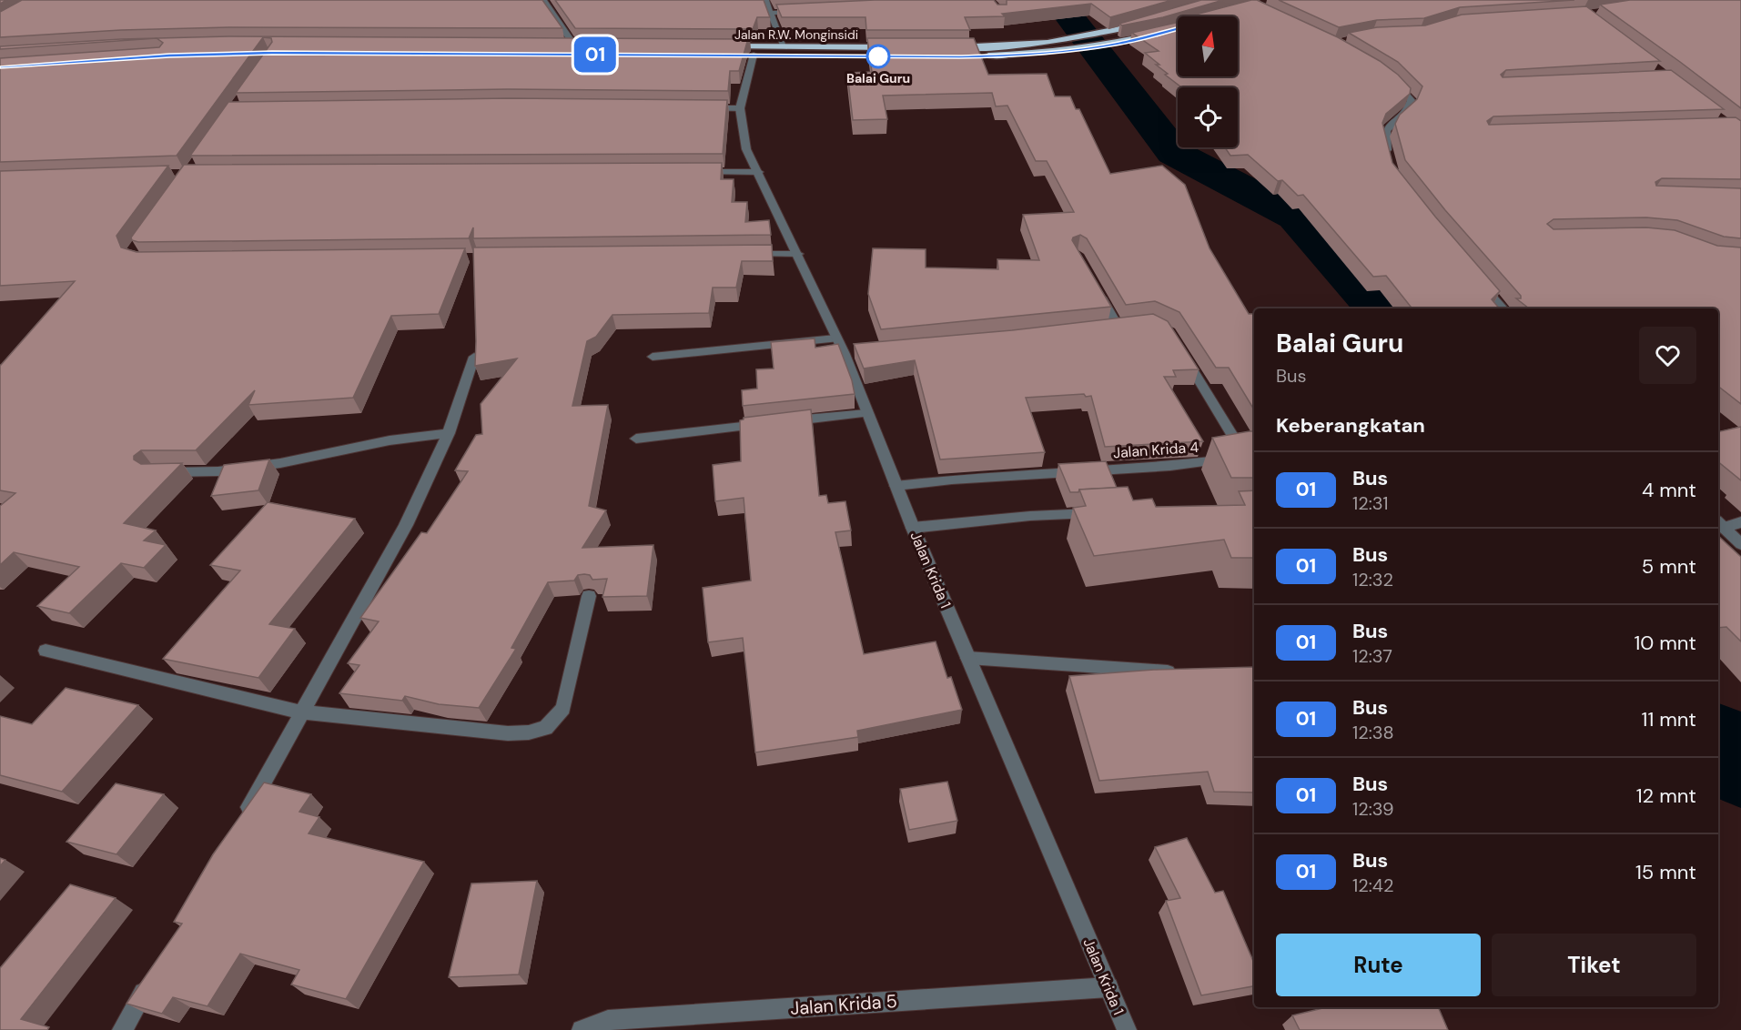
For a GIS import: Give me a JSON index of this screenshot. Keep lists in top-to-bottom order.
{
  "streets": {
    "highway": ["Jalan R.W. Monginsidi"],
    "street": ["Jalan Krida 4", "Jalan Krida 1", "Jalan Krida 5"]
  },
  "crossings": [
    ["Jalan R.W. Monginsidi", "Jalan Krida 1"],
    ["Jalan Krida 4", "Jalan Krida 1"],
    ["Jalan Krida 1", "Jalan Krida 5"]
  ],
  "places": ["Balai Guru"],
  "lines": ["bus line 01"],
  "north": "top",
  "page": {
    "on_map": "01",
    "heading": [
      ["Balai Guru", "Bus"],
      "Keberangkatan"
    ],
    "list": [
      {
        "mark": "01",
        "name": "Bus",
        "note": "12:31",
        "value": "4 mnt"
      },
      {
        "mark": "01",
        "name": "Bus",
        "note": "12:32",
        "value": "5 mnt"
      },
      {
        "mark": "01",
        "name": "Bus",
        "note": "12:37",
        "value": "10 mnt"
      },
      {
        "mark": "01",
        "name": "Bus",
        "note": "12:38",
        "value": "11 mnt"
      },
      {
        "mark": "01",
        "name": "Bus",
        "note": "12:39",
        "value": "12 mnt"
      },
      {
        "mark": "01",
        "name": "Bus",
        "note": "12:42",
        "value": "15 mnt"
      }
    ],
    "buttons": ["Rute", "Tiket"]
  }
}
